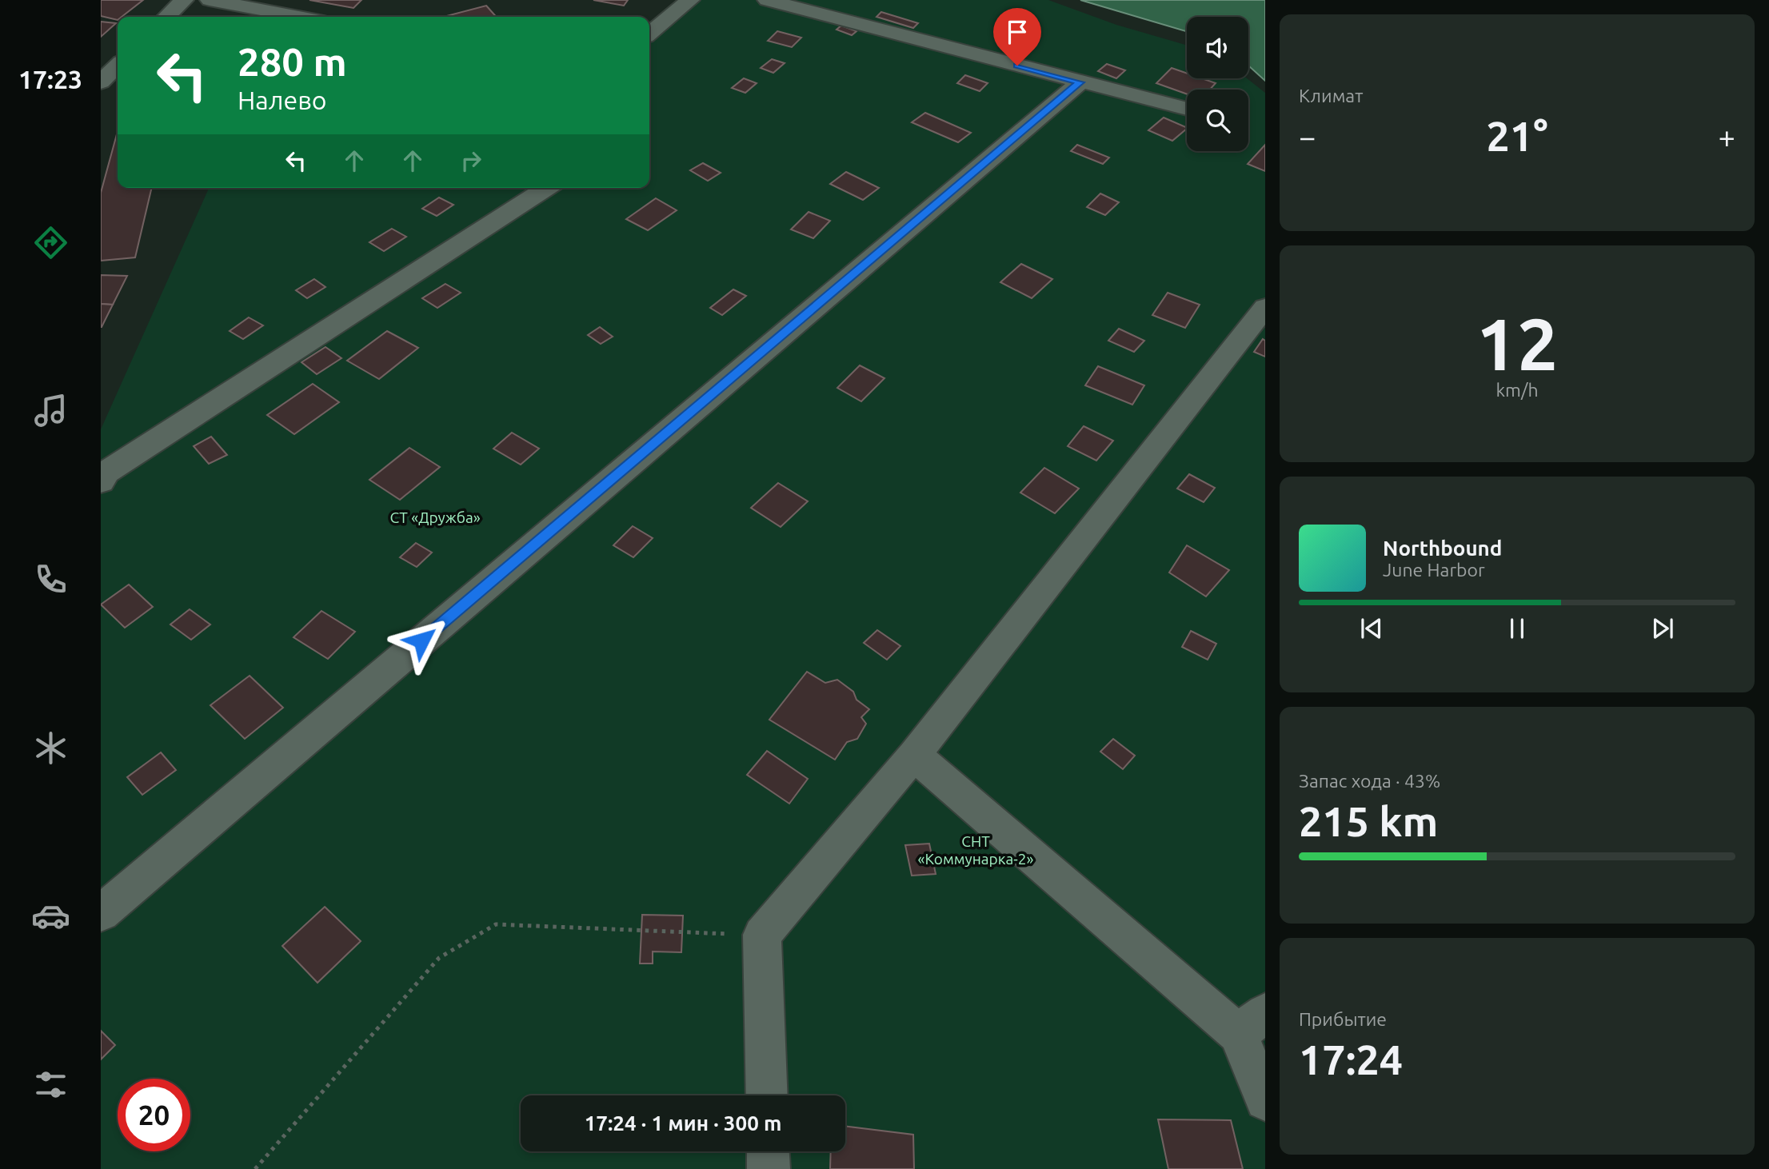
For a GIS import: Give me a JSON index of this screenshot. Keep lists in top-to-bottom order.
{
  "parks": ["СТ «Дружба»", "СНТ «Коммунарка-2»"],
  "page": {
    "tabs": "17:23",
    "tile": [
      "Климат",
      ["12", "km/h"],
      ["Запас хода · 43%", "215 km"],
      ["Прибытие", "17:24"]
    ],
    "turn": ["280 m", "Налево"],
    "heat": ["−", "21°", "+"],
    "song": ["Northbound", "June Harbor"],
    "limit": "20",
    "trip": "17:24 · 1 мин · 300 m"
  }
}
